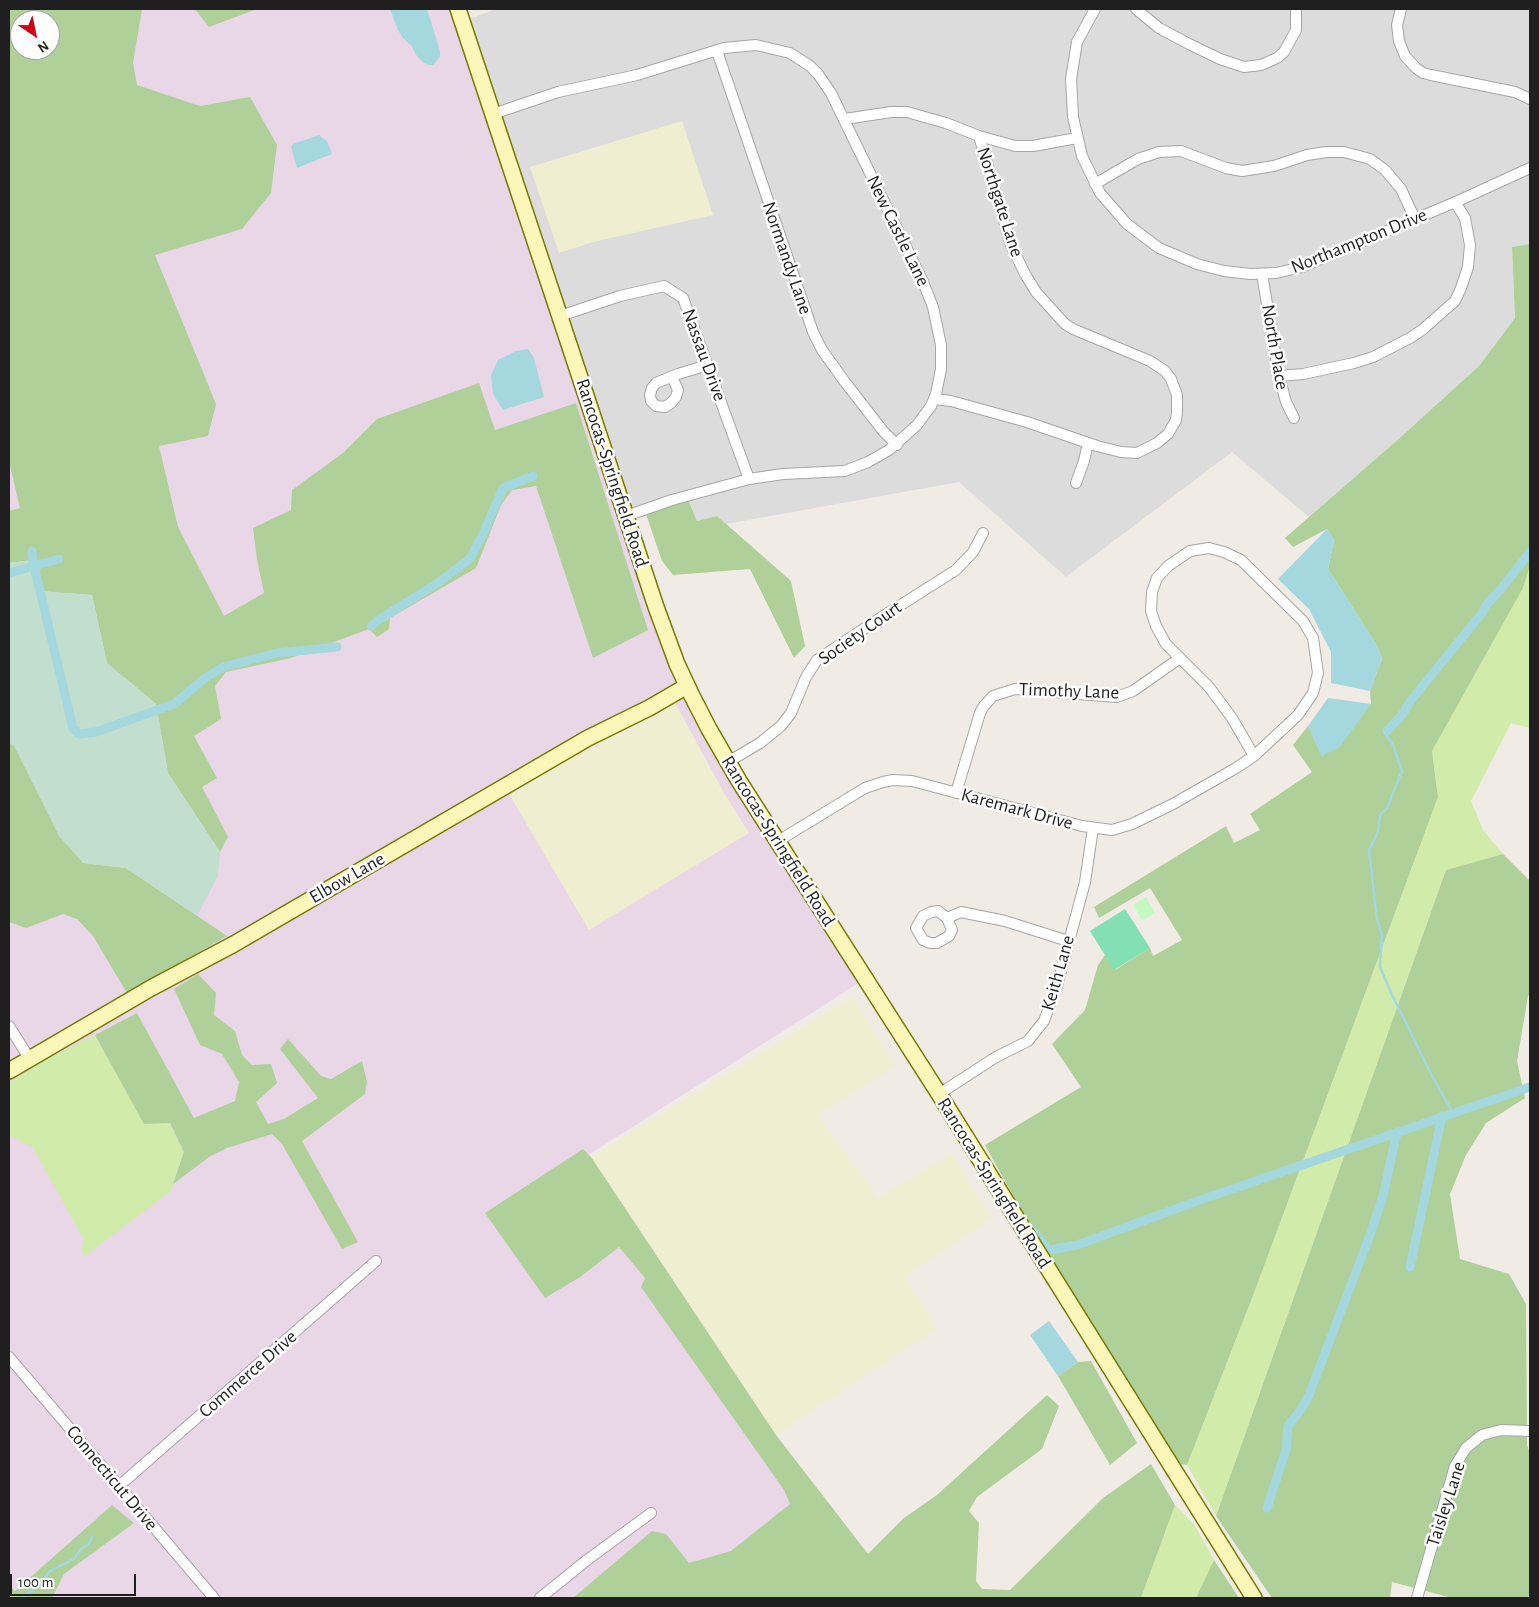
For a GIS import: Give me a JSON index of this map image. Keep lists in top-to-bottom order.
{
  "streets": {
    "main road": ["Rancocas-Springfield Road", "Elbow Lane"],
    "street": [
      "Northgate Lane",
      "New Castle Lane",
      "Northampton Drive",
      "Normandy Lane",
      "North Place",
      "Nassau Drive",
      "Society Court",
      "Timothy Lane",
      "Karemark Drive",
      "Keith Lane",
      "Commerce Drive",
      "Connecticut Drive",
      "Taisley Lane"
    ]
  },
  "crossings": [
    ["Northgate Lane", "New Castle Lane"],
    ["New Castle Lane", "Normandy Lane"],
    ["New Castle Lane", "Nassau Drive"],
    ["New Castle Lane", "Rancocas-Springfield Road"],
    ["Northampton Drive", "North Place"],
    ["Nassau Drive", "Rancocas-Springfield Road"],
    ["Rancocas-Springfield Road", "Society Court"],
    ["Rancocas-Springfield Road", "Karemark Drive"],
    ["Rancocas-Springfield Road", "Elbow Lane"],
    ["Rancocas-Springfield Road", "Keith Lane"],
    ["Timothy Lane", "Karemark Drive"],
    ["Karemark Drive", "Keith Lane"],
    ["Commerce Drive", "Connecticut Drive"]
  ],
  "scale_bar": "100 m",
  "north": "bottom right"
}
